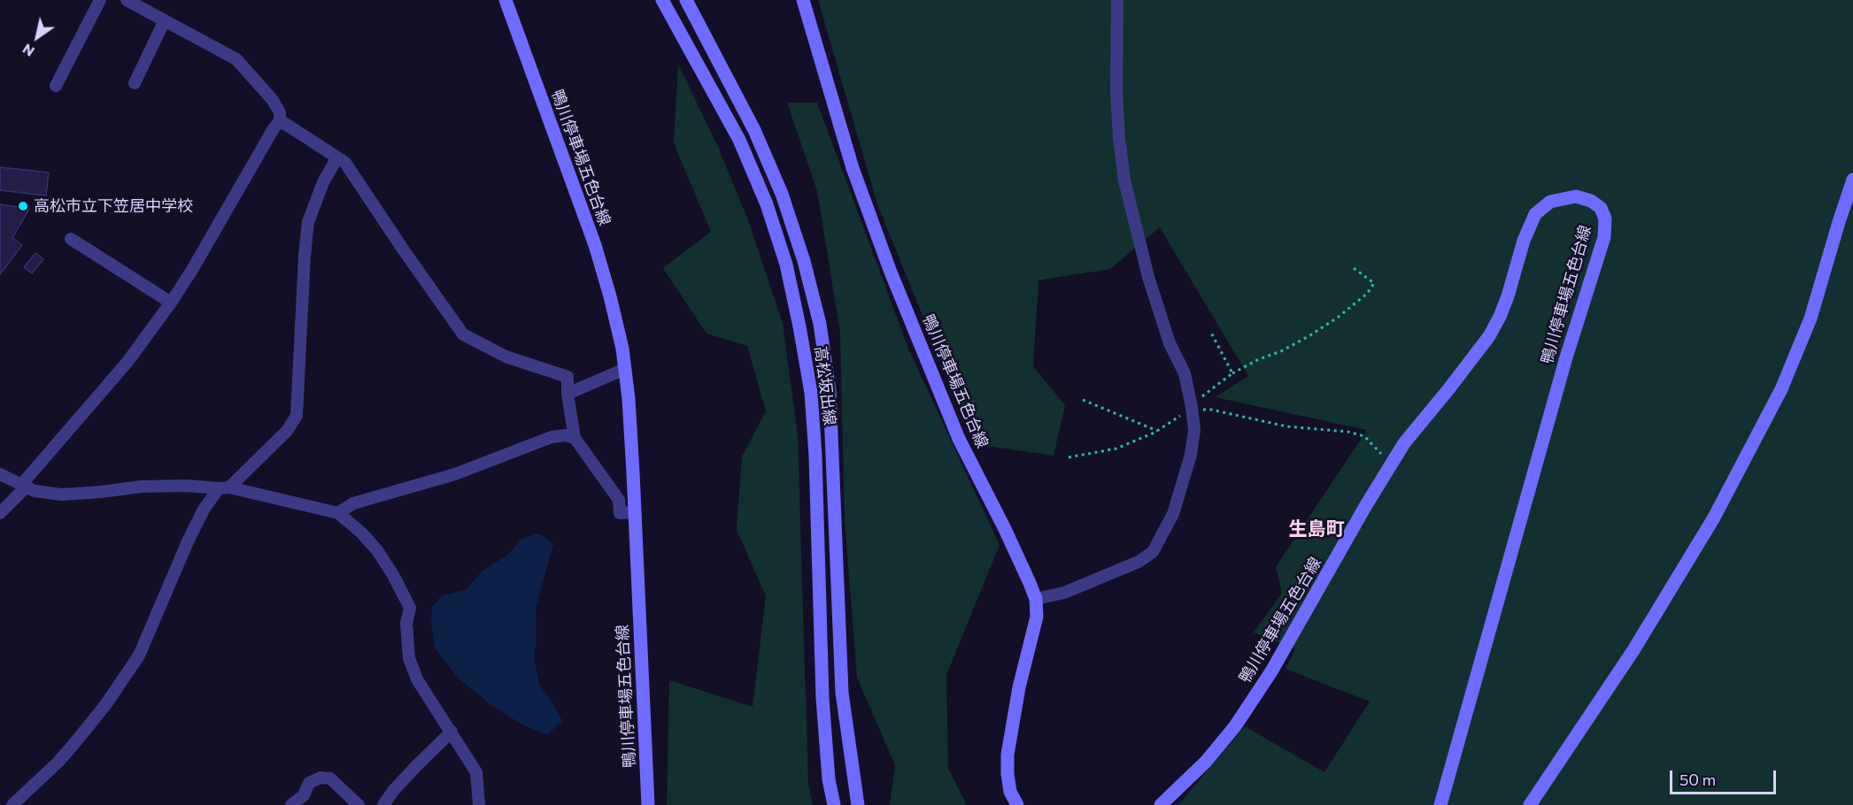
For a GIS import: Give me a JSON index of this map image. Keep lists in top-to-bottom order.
{
  "streets": {
    "main road": ["鴨川停車場五色台線", "高松坂出線"]
  },
  "districts": ["生島町"],
  "places": ["高松市立下笠居中学校"],
  "scale_bar": "50 m",
  "north": "bottom left"
}
